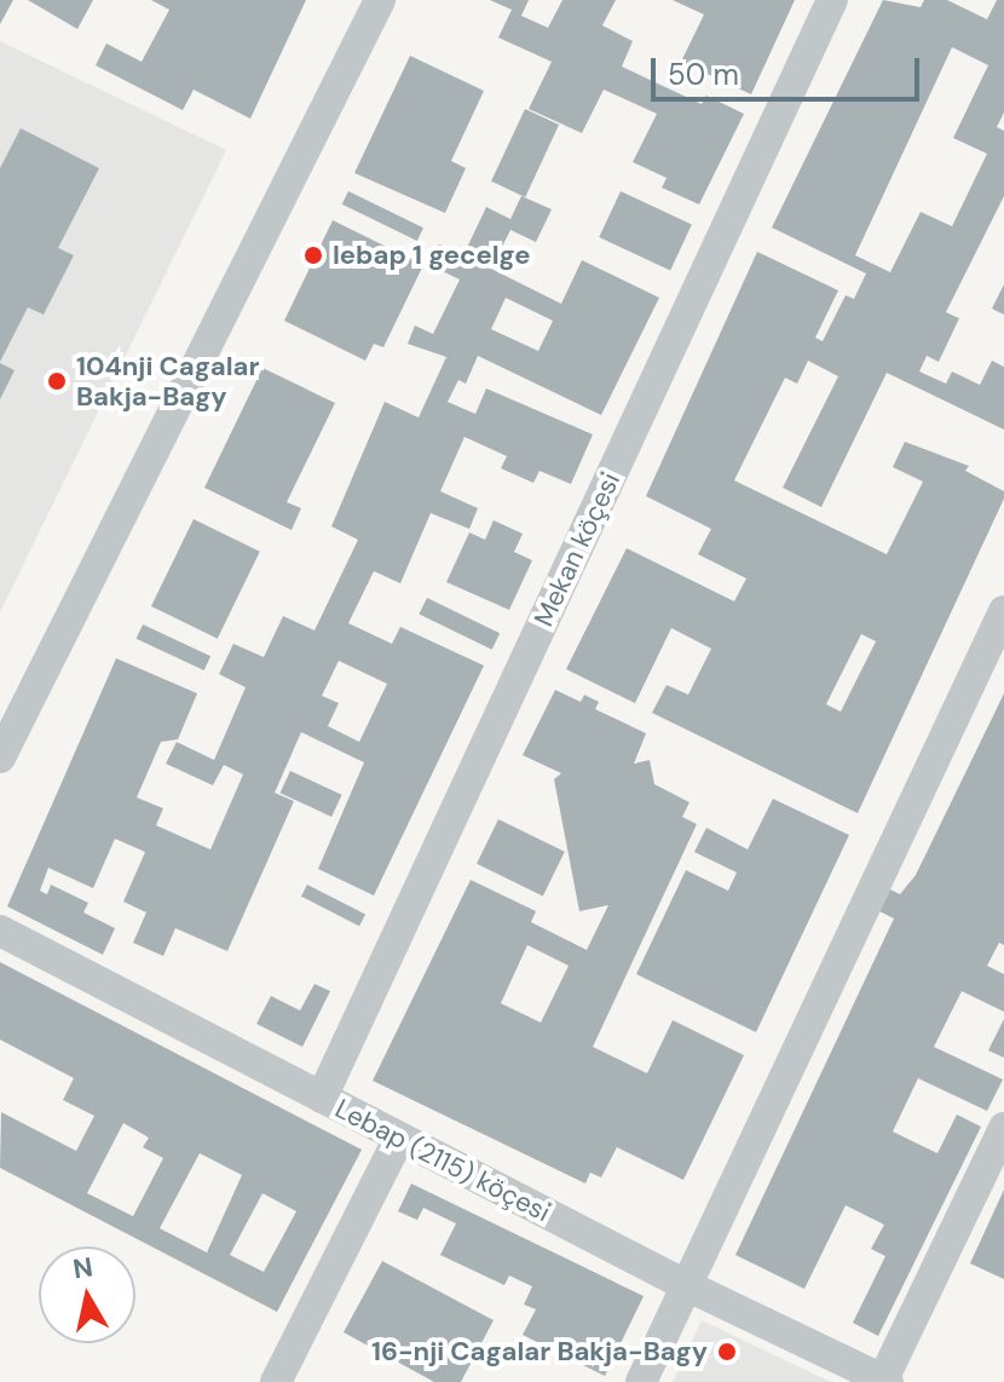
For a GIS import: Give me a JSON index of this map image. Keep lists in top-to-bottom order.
{
  "streets": {
    "street": ["Mekan köçesi", "Lebap (2115) köçesi"]
  },
  "crossings": [
    ["Mekan köçesi", "Lebap (2115) köçesi"]
  ],
  "places": ["lebap 1 gecelge", "104nji Cagalar Bakja-Bagy", "16-nji Cagalar Bakja-Bagy"],
  "scale_bar": "50 m",
  "north": "top"
}
